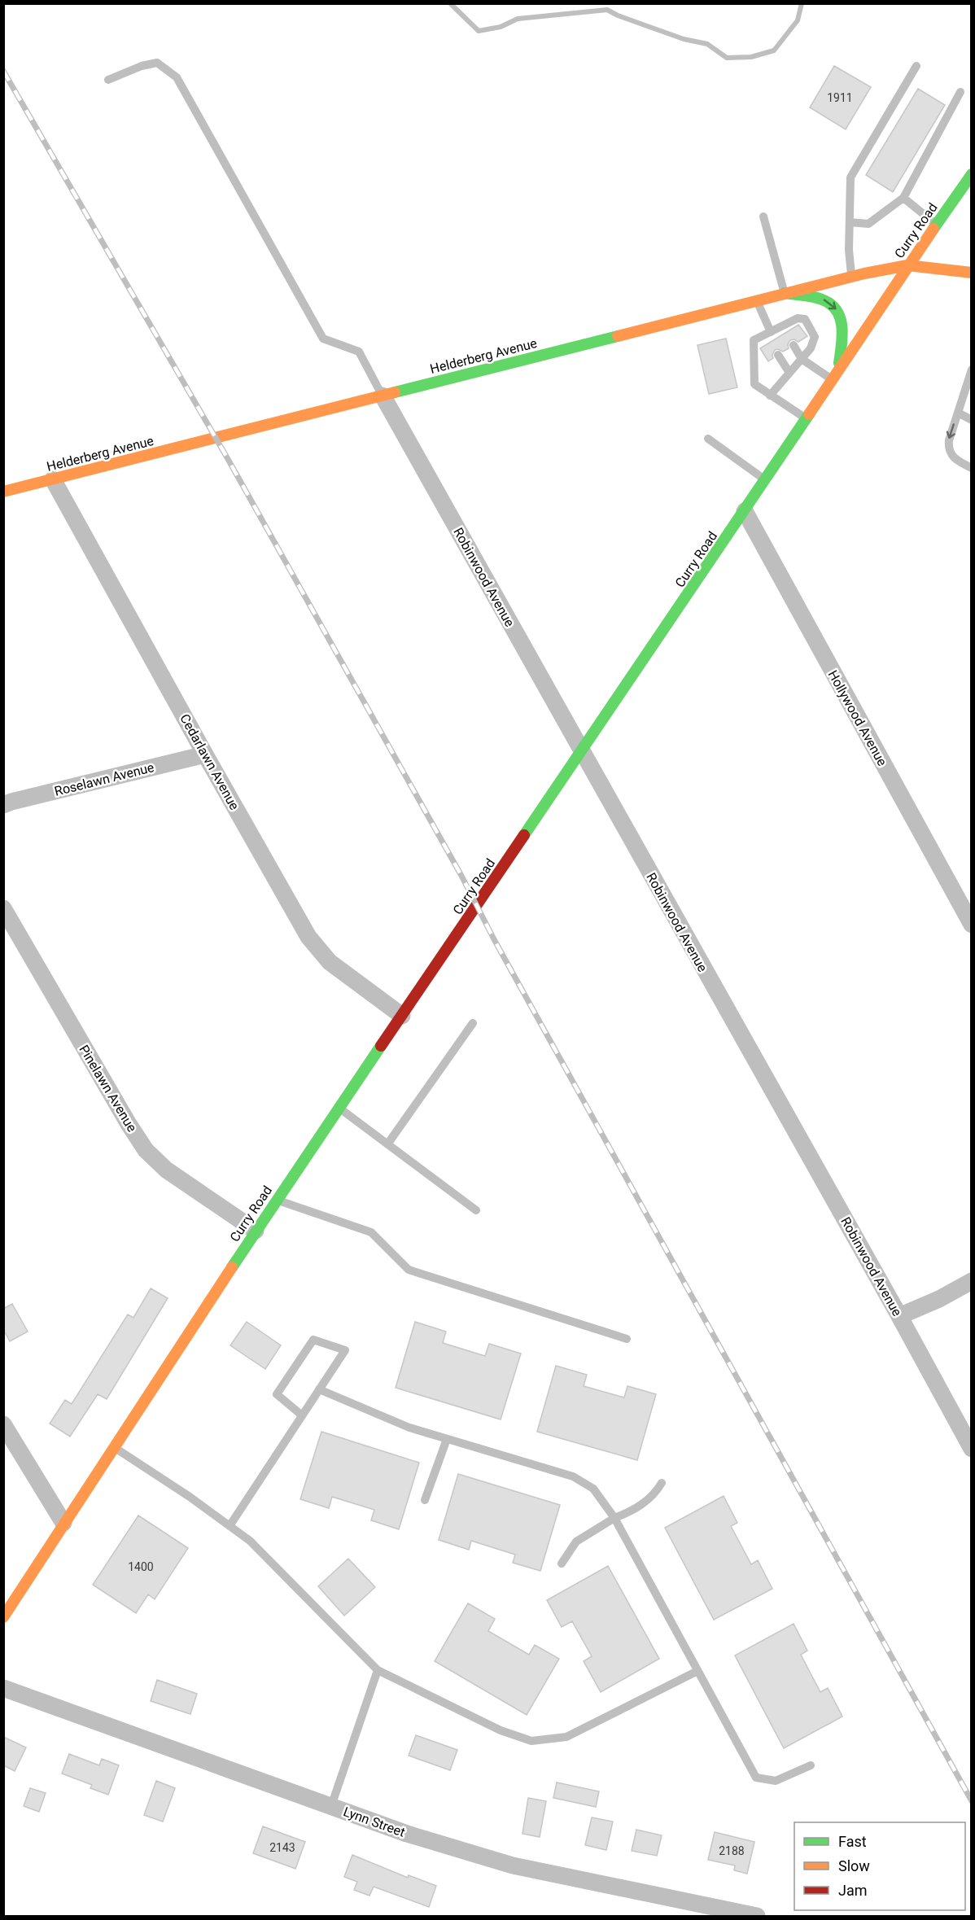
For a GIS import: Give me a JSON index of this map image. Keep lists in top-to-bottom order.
{
  "streets": {
    "main road": ["Curry Road", "Helderberg Avenue"],
    "street": [
      "Robinwood Avenue",
      "Hollywood Avenue",
      "Cedarlawn Avenue",
      "Roselawn Avenue",
      "Pinelawn Avenue",
      "Lynn Street"
    ]
  },
  "crossings": [
    ["Curry Road", "Helderberg Avenue"],
    ["Curry Road", "Robinwood Avenue"],
    ["Curry Road", "Hollywood Avenue"],
    ["Curry Road", "Cedarlawn Avenue"],
    ["Curry Road", "Pinelawn Avenue"],
    ["Helderberg Avenue", "Robinwood Avenue"],
    ["Helderberg Avenue", "Cedarlawn Avenue"],
    ["Cedarlawn Avenue", "Roselawn Avenue"]
  ],
  "house_numbers": [
    "1911",
    "1400",
    "2143",
    "2188"
  ],
  "legend": ["Fast", "Slow", "Jam"]
}
